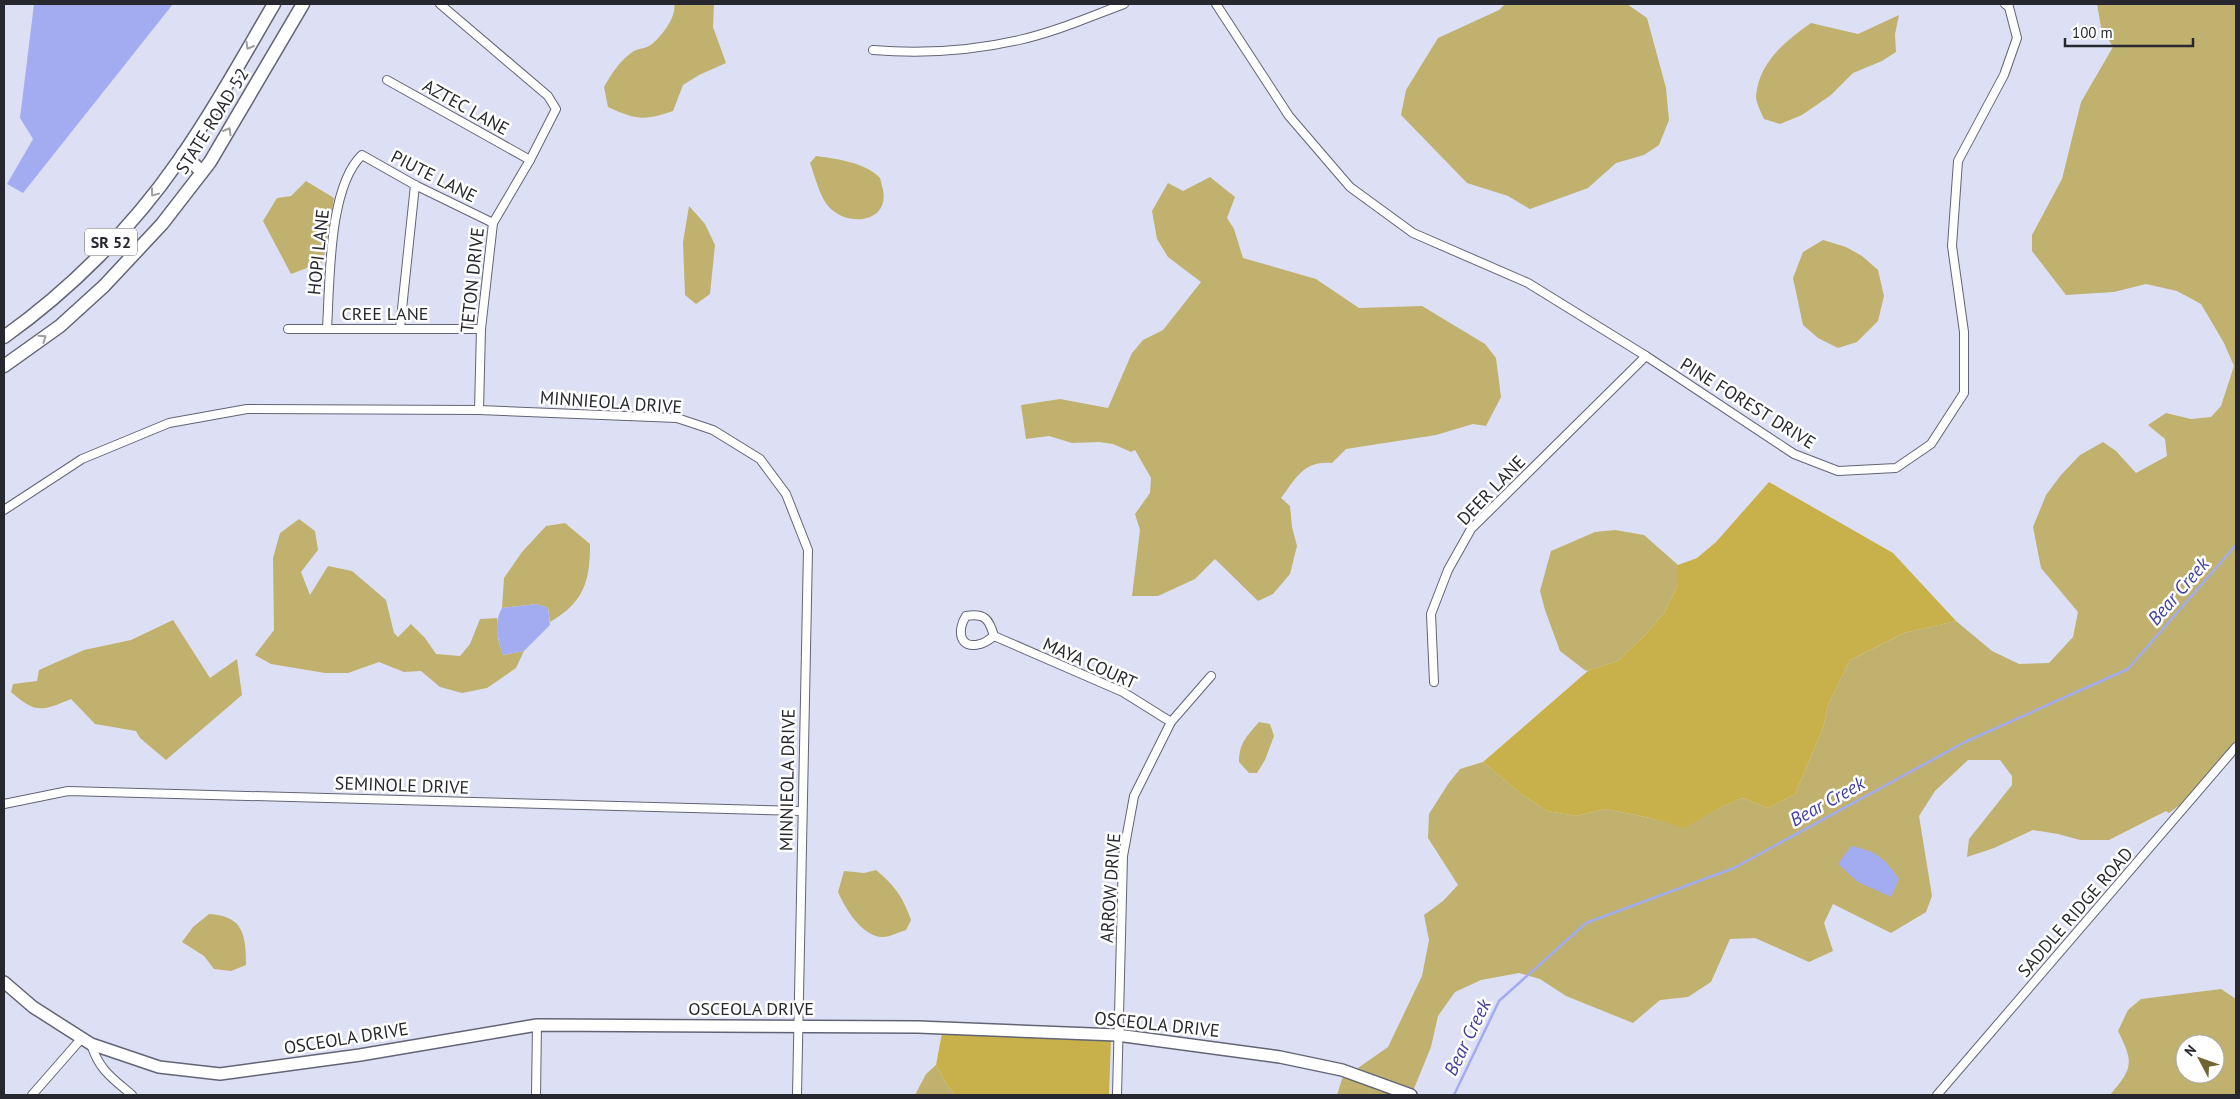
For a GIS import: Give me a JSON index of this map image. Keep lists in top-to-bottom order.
{
  "streets": {
    "main road": ["STATE ROAD 52", "SR 52"],
    "street": [
      "AZTEC LANE",
      "PIUTE LANE",
      "HOPI LANE",
      "TETON DRIVE",
      "CREE LANE",
      "MINNIEOLA DRIVE",
      "PINE FOREST DRIVE",
      "DEER LANE",
      "MAYA COURT",
      "SEMINOLE DRIVE",
      "ARROW DRIVE",
      "SADDLE RIDGE ROAD",
      "OSCEOLA DRIVE"
    ]
  },
  "crossings": [
    ["AZTEC LANE", "TETON DRIVE"],
    ["PIUTE LANE", "HOPI LANE"],
    ["PIUTE LANE", "TETON DRIVE"],
    ["HOPI LANE", "CREE LANE"],
    ["TETON DRIVE", "CREE LANE"],
    ["TETON DRIVE", "MINNIEOLA DRIVE"],
    ["MINNIEOLA DRIVE", "SEMINOLE DRIVE"],
    ["MINNIEOLA DRIVE", "OSCEOLA DRIVE"],
    ["PINE FOREST DRIVE", "DEER LANE"],
    ["MAYA COURT", "ARROW DRIVE"],
    ["ARROW DRIVE", "OSCEOLA DRIVE"]
  ],
  "water": ["Bear Creek"],
  "scale_bar": "100 m",
  "north": "top left"
}
